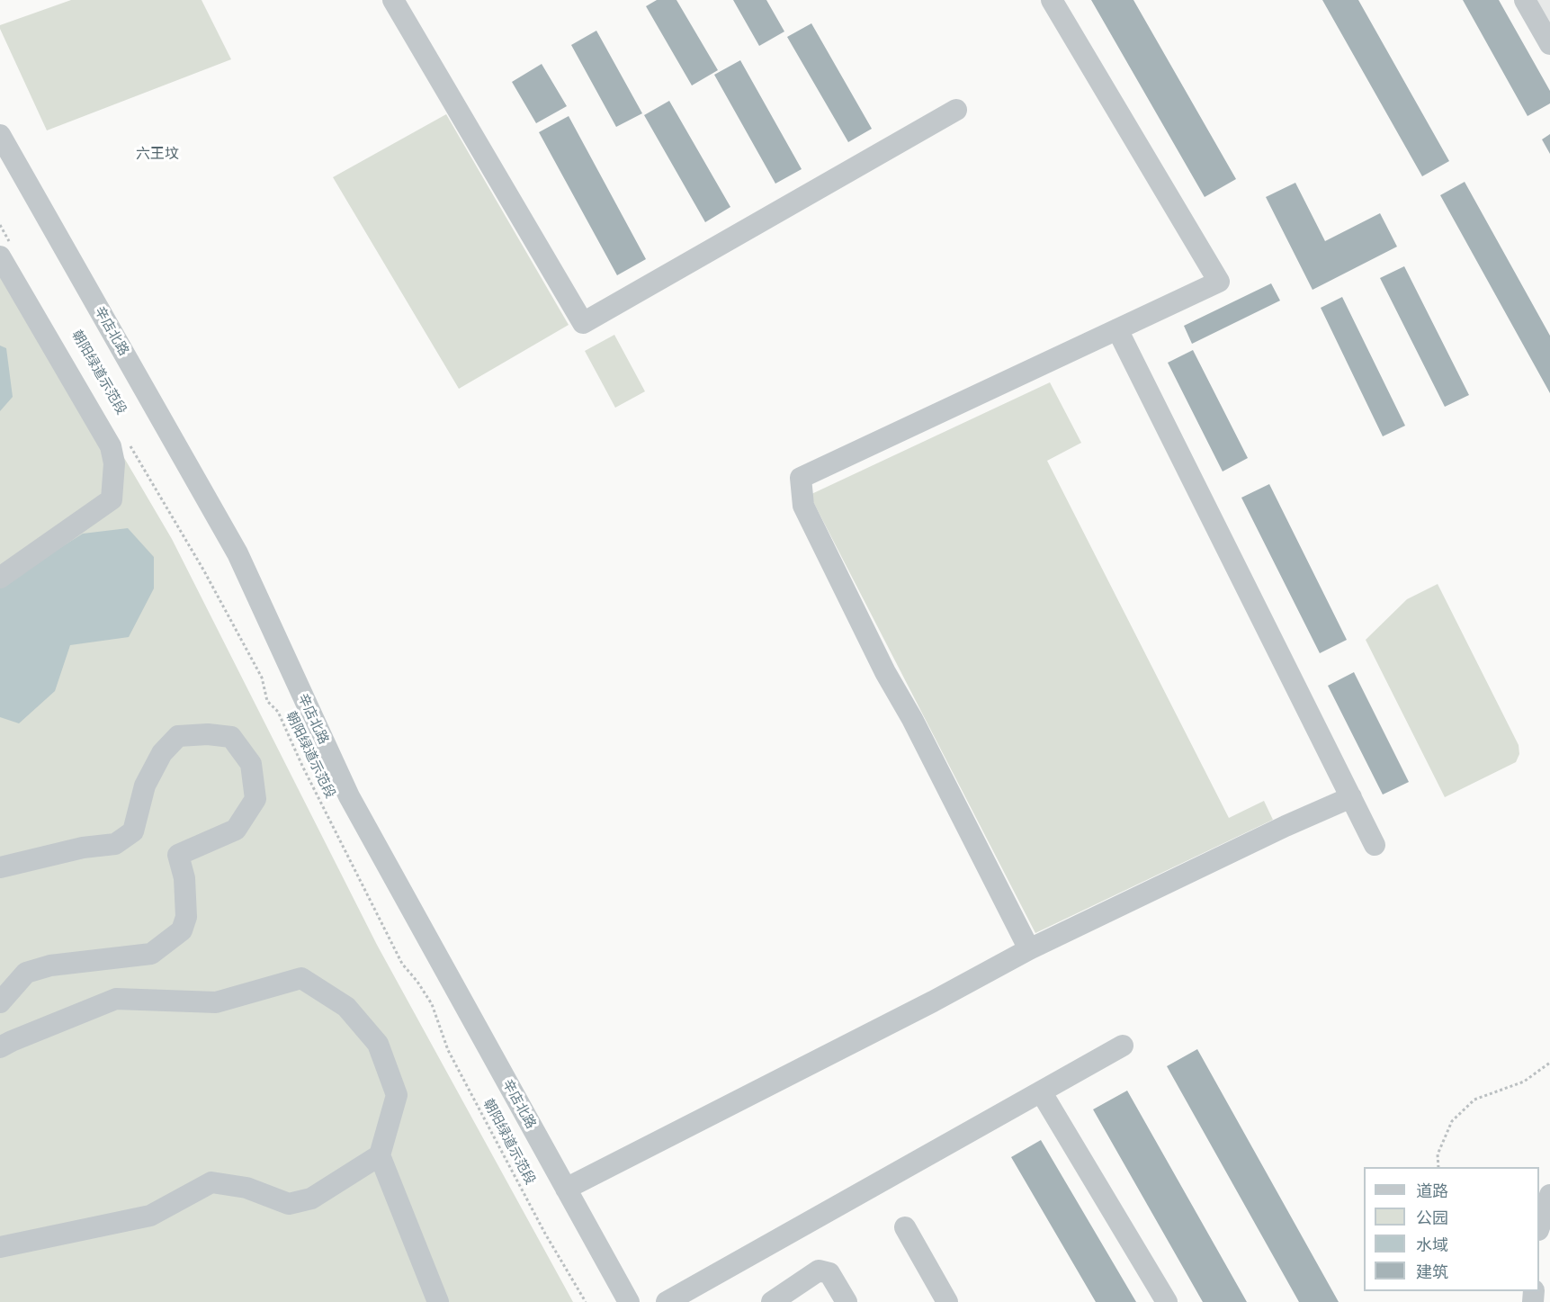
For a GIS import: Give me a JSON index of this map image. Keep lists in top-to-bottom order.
{
  "streets": {
    "street": ["辛店北路"],
    "path": ["朝阳绿道示范段"]
  },
  "districts": ["六王坟"],
  "legend": [
    "道路",
    "公园",
    "水域",
    "建筑"
  ]
}
